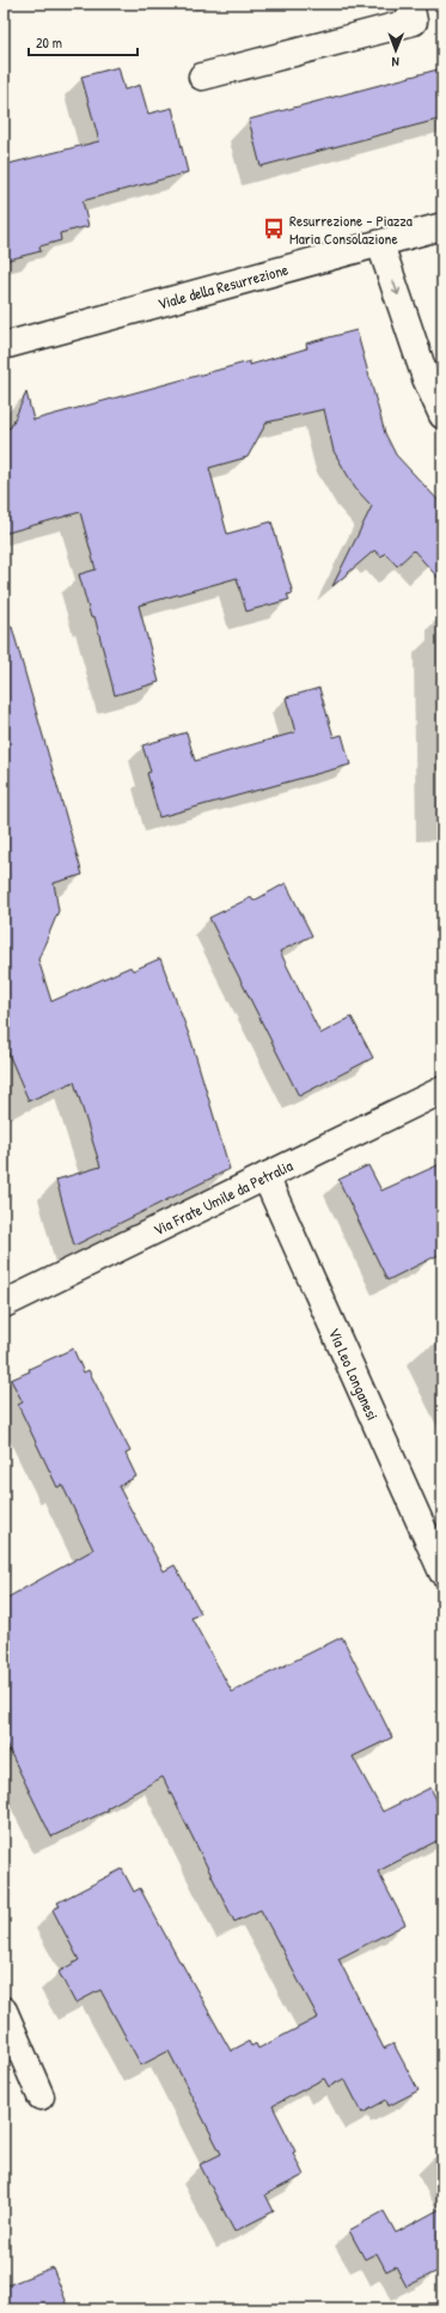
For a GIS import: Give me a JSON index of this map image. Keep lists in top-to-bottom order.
{
  "streets": {
    "street": ["Viale della Resurrezione", "Via Frate Umile da Petralia", "Via Leo Longanesi"]
  },
  "crossings": [
    ["Via Frate Umile da Petralia", "Via Leo Longanesi"]
  ],
  "places": {
    "bus stop": ["Resurrezione - Piazza Maria Consolazione"]
  },
  "scale_bar": "20 m",
  "north": "bottom"
}
